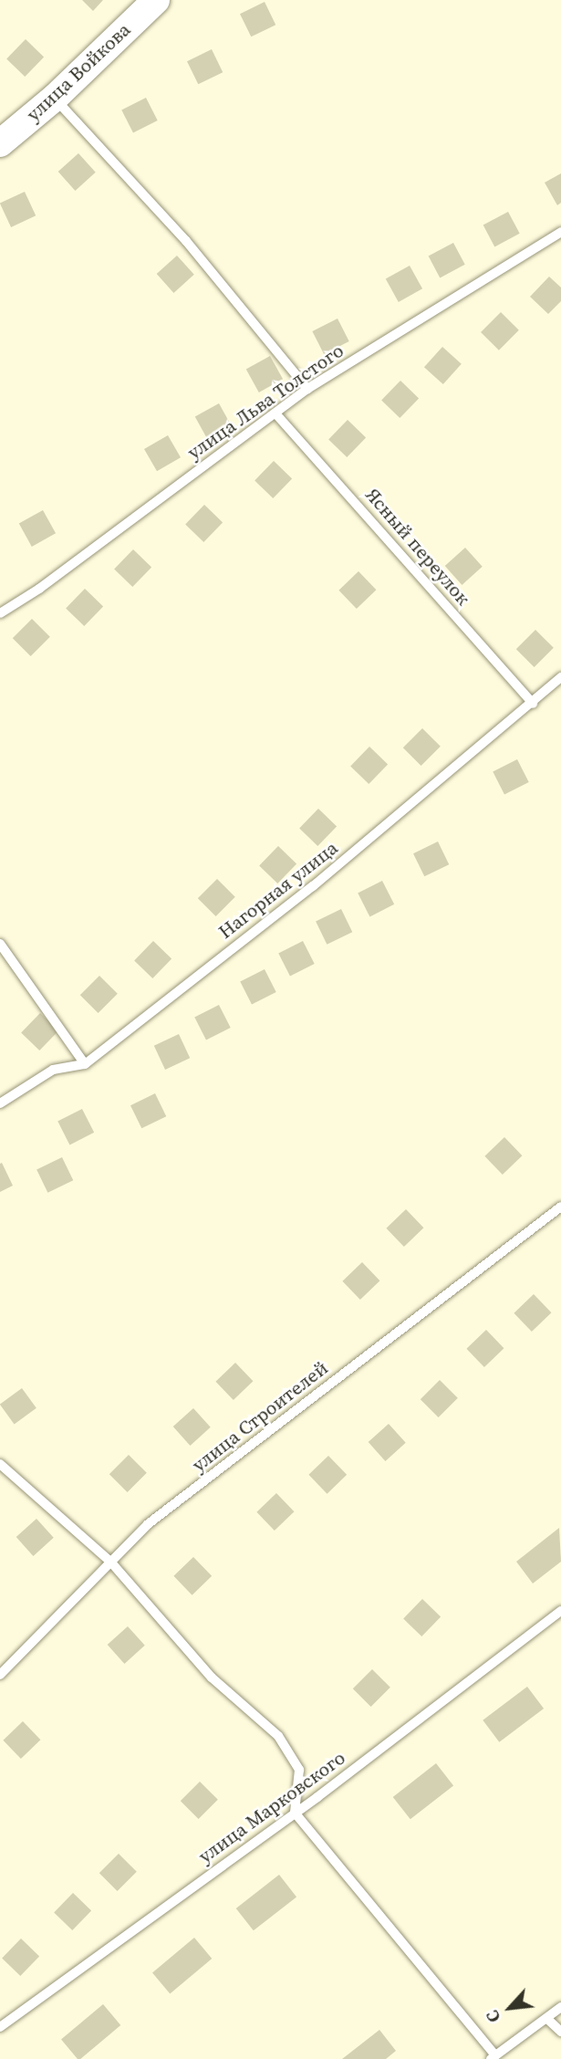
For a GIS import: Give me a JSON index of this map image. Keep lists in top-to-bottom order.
{
  "streets": {
    "street": ["улица Войкова"],
    "lane": [
      "улица Льва Толстого",
      "Ясный переулок",
      "Нагорная улица",
      "улица Строителей",
      "улица Марковского"
    ]
  },
  "crossings": [
    ["улица Льва Толстого", "Ясный переулок"],
    ["Ясный переулок", "Нагорная улица"]
  ],
  "north": "bottom left"
}
